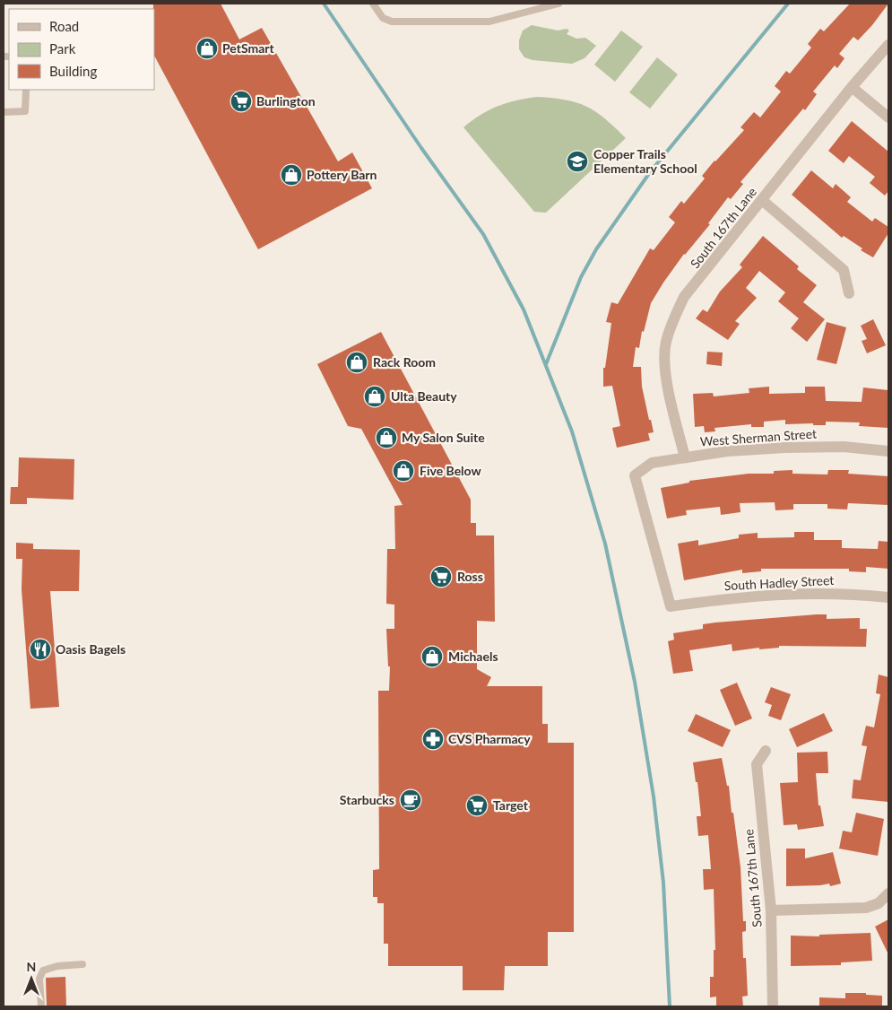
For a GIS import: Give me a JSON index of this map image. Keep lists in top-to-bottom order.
{
  "streets": {
    "street": ["South 167th Lane", "West Sherman Street", "South Hadley Street"]
  },
  "crossings": [
    ["South 167th Lane", "West Sherman Street"],
    ["West Sherman Street", "South Hadley Street"]
  ],
  "places": {
    "shop": [
      "PetSmart",
      "Pottery Barn",
      "Rack Room",
      "Ulta Beauty",
      "My Salon Suite",
      "Five Below",
      "Michaels"
    ],
    "supermarket": ["Burlington", "Ross", "Target"],
    "school or university": ["Copper Trails Elementary School"],
    "restaurant": ["Oasis Bagels"],
    "pharmacy": ["CVS Pharmacy"],
    "cafe": ["Starbucks"]
  },
  "legend": ["Road", "Park", "Building"],
  "north": "top"
}
